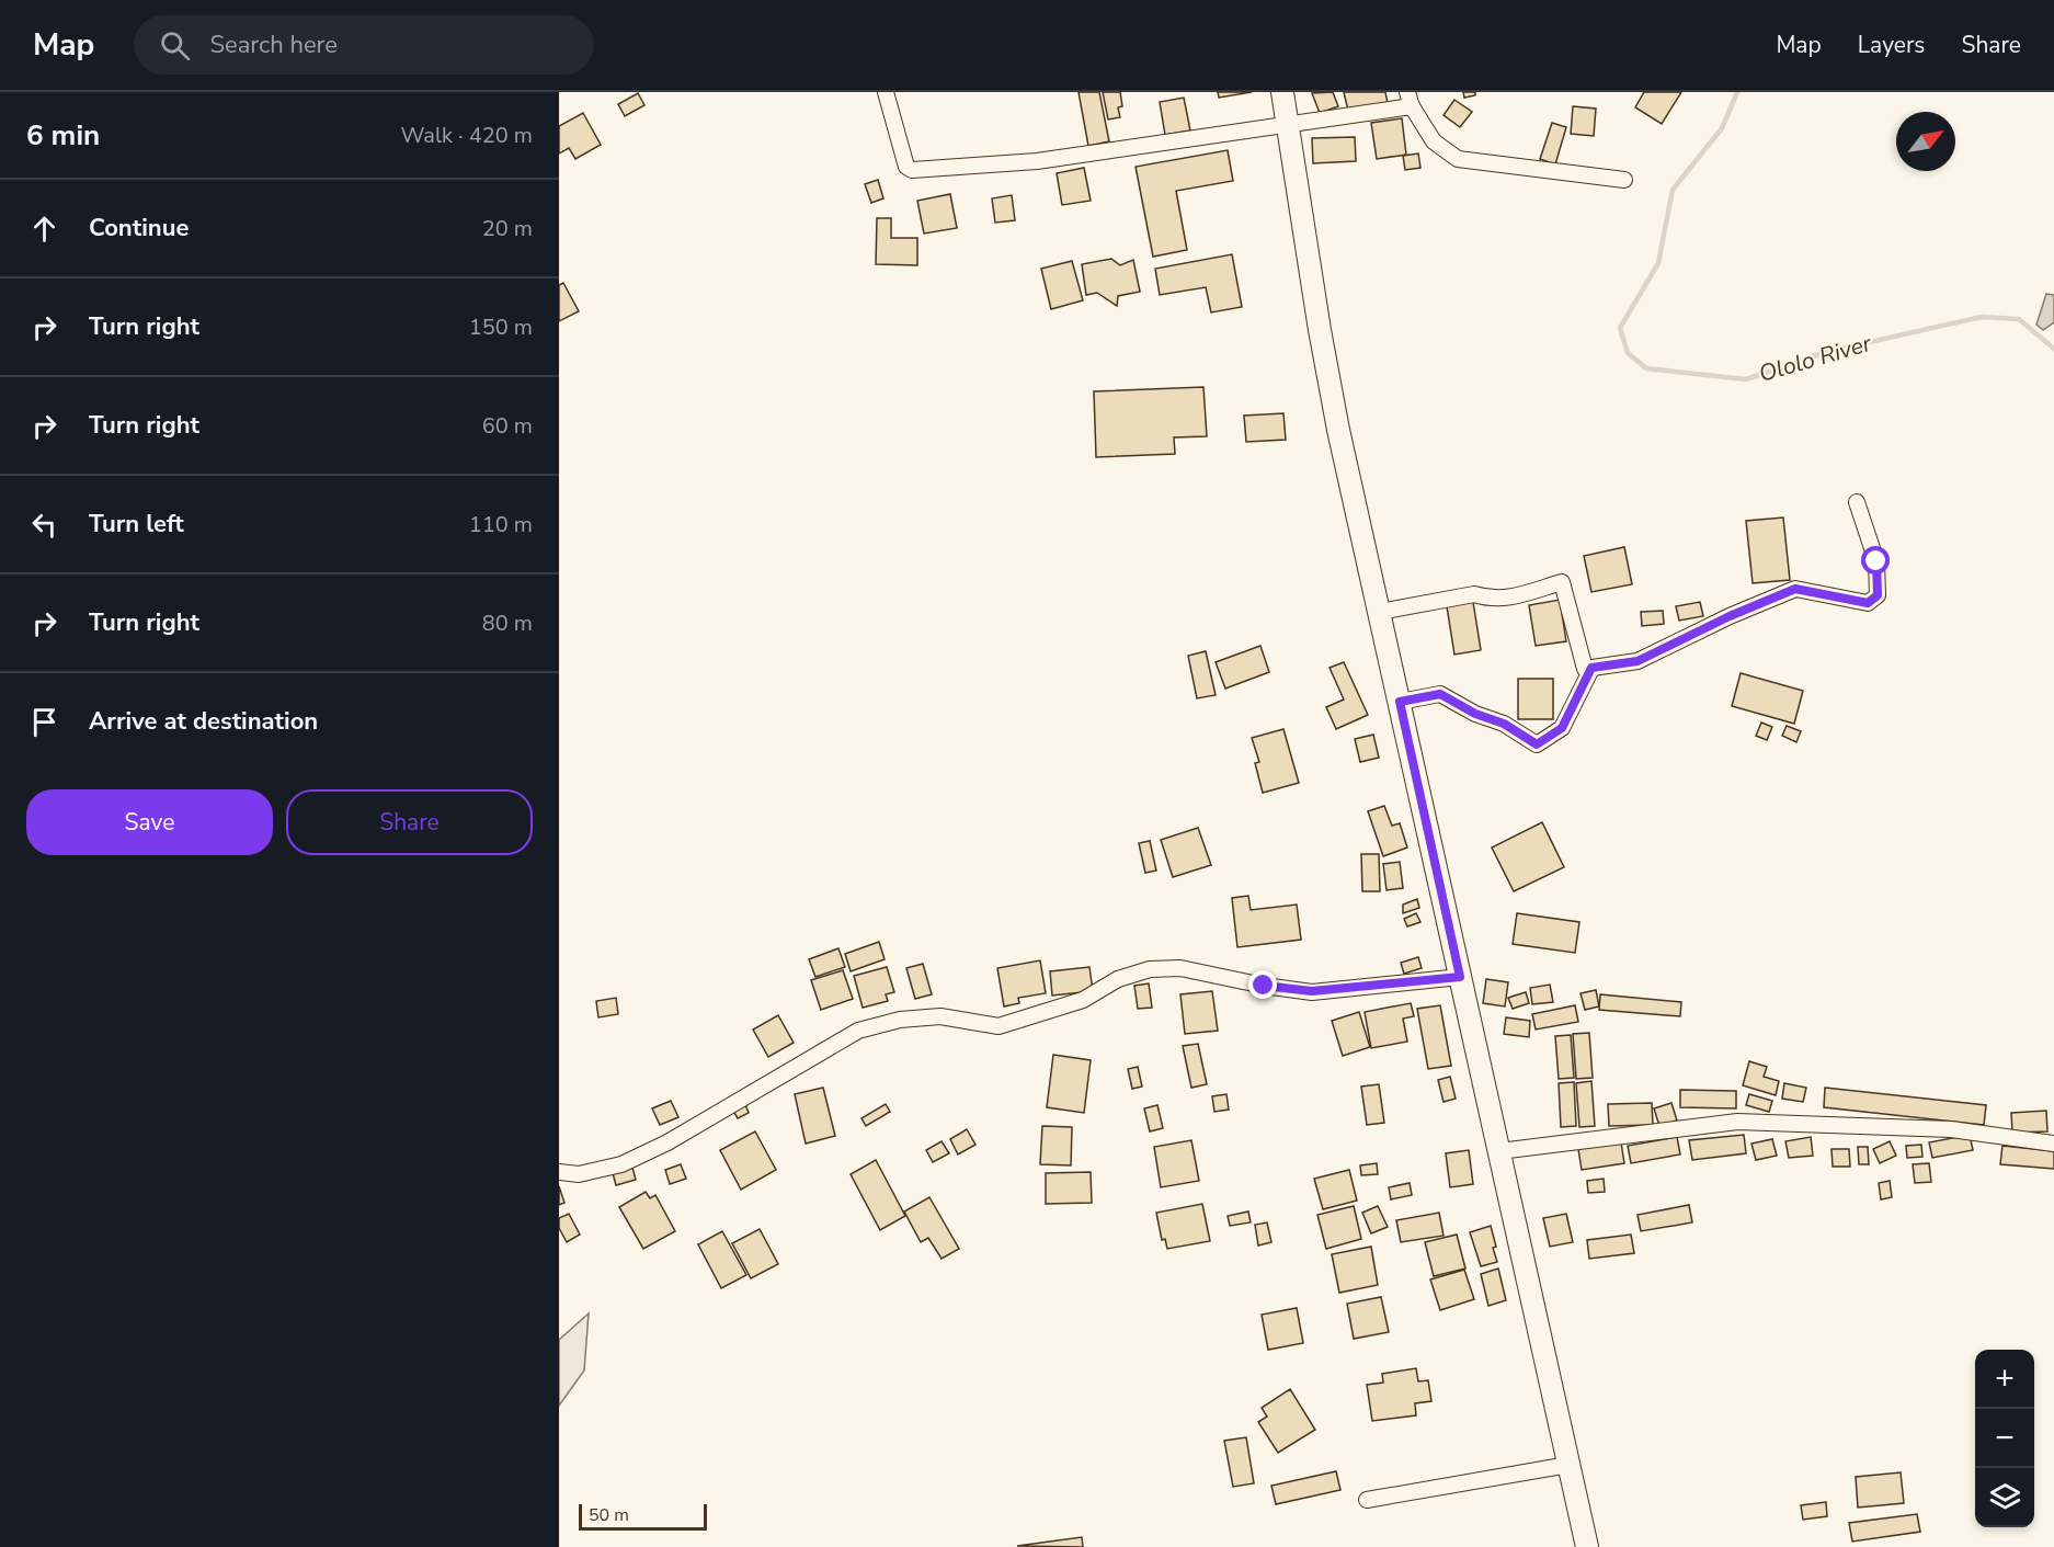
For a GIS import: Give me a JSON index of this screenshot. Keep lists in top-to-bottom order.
{
  "water": ["Ololo River"],
  "scale_bar": "50 m",
  "north": "top right",
  "page": {
    "header": "Map",
    "search": "Search here",
    "nav": ["Map", "Layers", "Share"],
    "heading": ["6 min", "Walk · 420 m"],
    "list": [
      ["Continue", "20 m"],
      ["Turn right", "150 m"],
      ["Turn right", "60 m"],
      ["Turn left", "110 m"],
      ["Turn right", "80 m"],
      "Arrive at destination"
    ],
    "buttons": ["Save", "Share"],
    "map_buttons": ["+", "−"],
    "scale": "50 m"
  }
}
